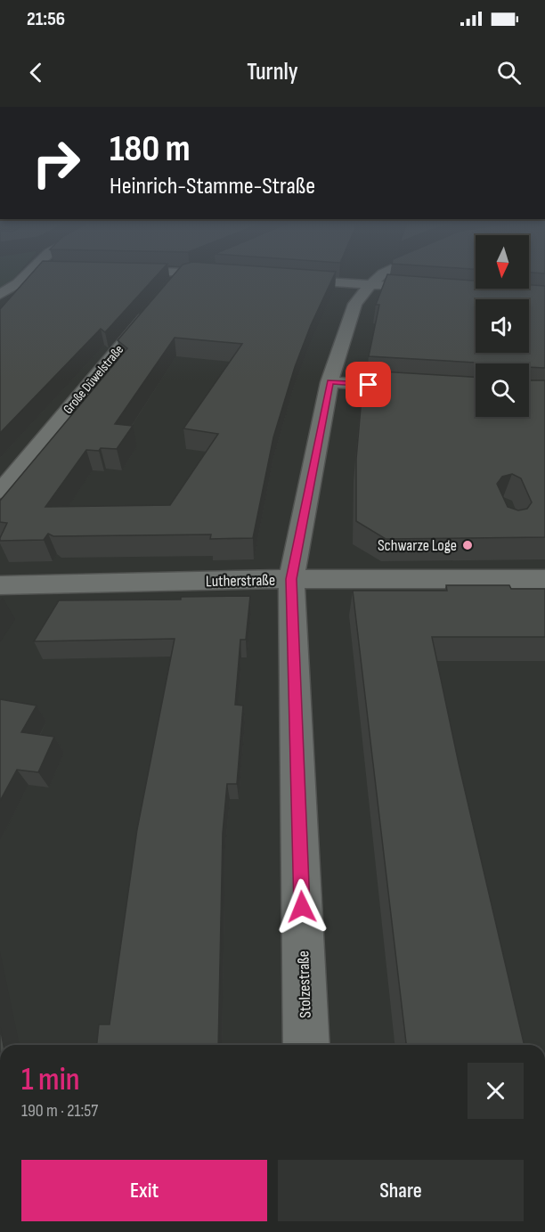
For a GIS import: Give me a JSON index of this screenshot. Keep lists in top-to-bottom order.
{
  "streets": {
    "street": ["Große Düwelstraße", "Lutherstraße", "Stolzestraße"]
  },
  "crossings": [
    ["Lutherstraße", "Stolzestraße"]
  ],
  "places": ["Schwarze Loge"],
  "north": "bottom",
  "page": {
    "status": "21:56",
    "header": "Turnly",
    "turn": ["180 m", "Heinrich-Stamme-Straße"],
    "heading": ["1 min", "190 m · 21:57"],
    "buttons": ["Exit", "Share"]
  }
}
